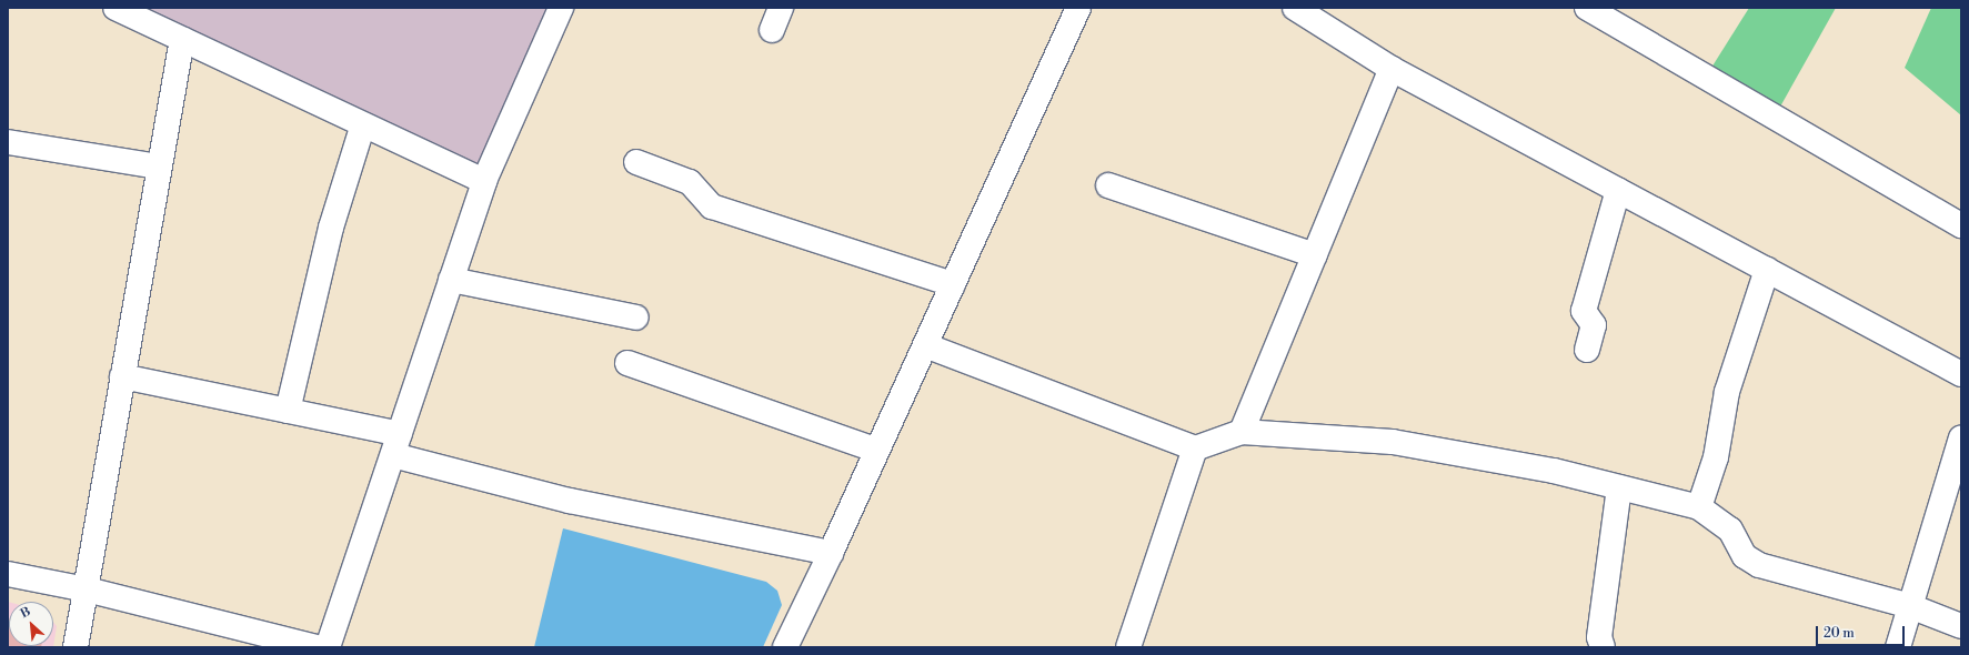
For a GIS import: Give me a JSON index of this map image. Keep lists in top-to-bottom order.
{
  "scale_bar": "20 m",
  "north": "top left"
}
